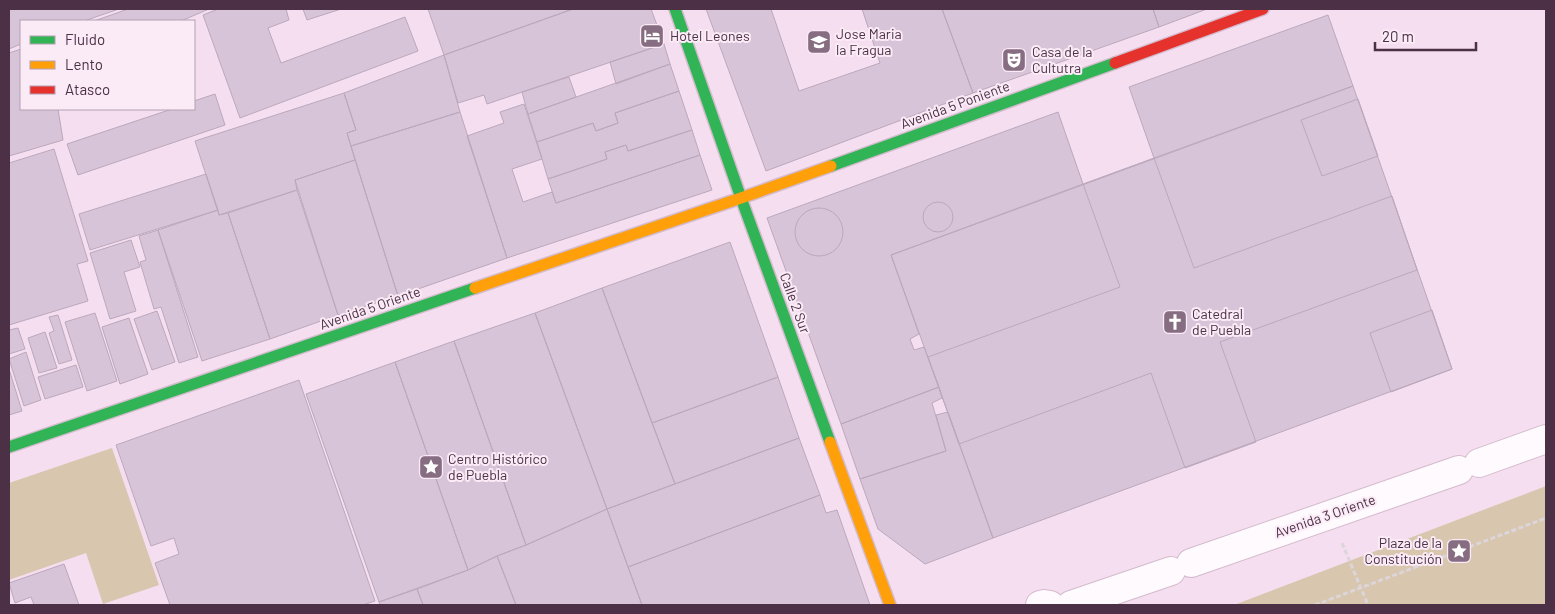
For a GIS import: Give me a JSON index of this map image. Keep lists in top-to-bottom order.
{
  "streets": {
    "street": [
      "Avenida 5 Poniente",
      "Calle 2 Sur",
      "Avenida 5 Oriente",
      "Avenida 3 Oriente"
    ]
  },
  "crossings": [
    ["Avenida 5 Poniente", "Calle 2 Sur"],
    ["Avenida 5 Poniente", "Avenida 5 Oriente"],
    ["Calle 2 Sur", "Avenida 5 Oriente"]
  ],
  "places": {
    "hotel": ["Hotel Leones"],
    "school or university": ["Jose Maria la Fragua"],
    "theatre": ["Casa de la Cultutra"],
    "church": ["Catedral de Puebla"],
    "place": ["Centro Histórico de Puebla", "Plaza de la Constitución"]
  },
  "legend": ["Fluido", "Lento", "Atasco"],
  "scale_bar": "20 m"
}
